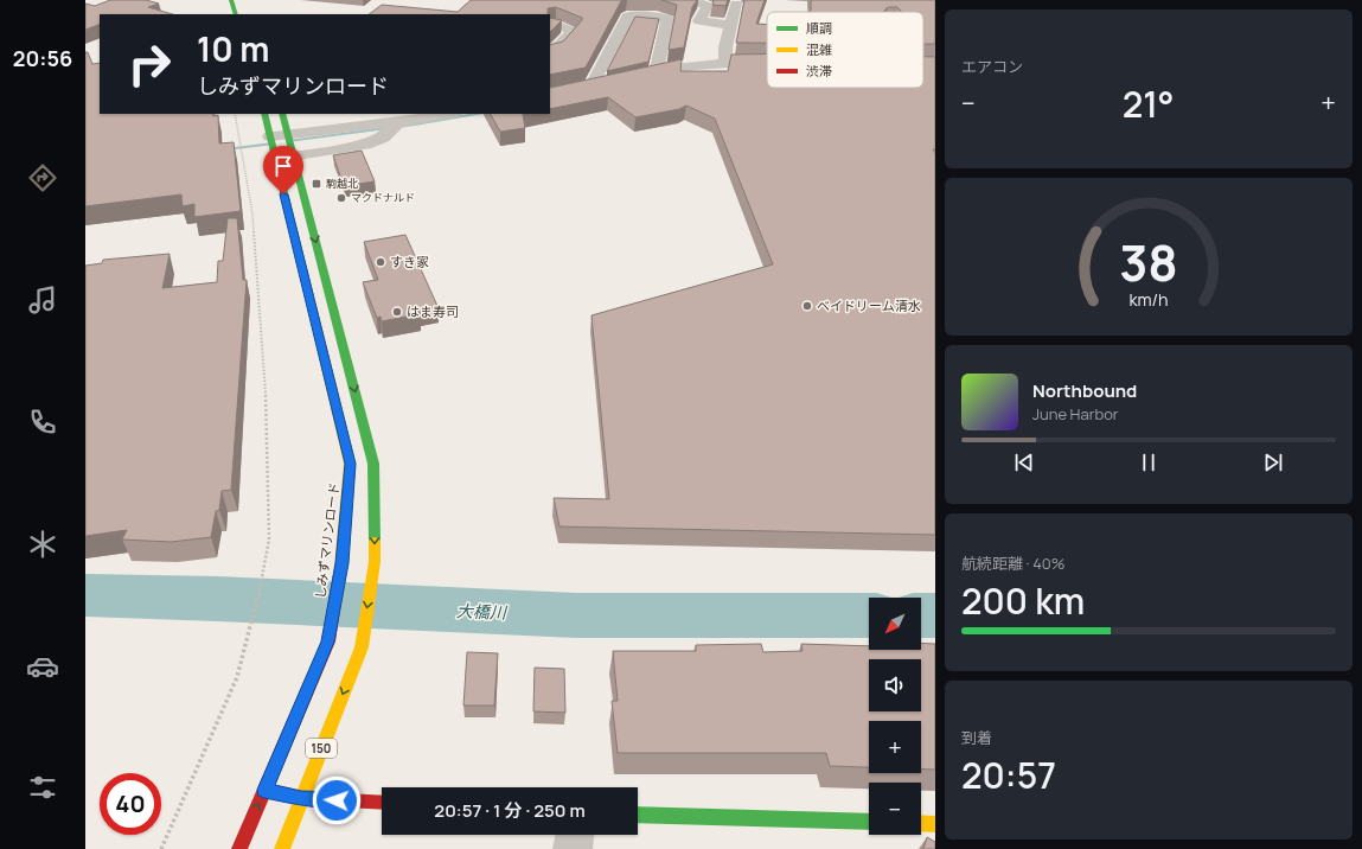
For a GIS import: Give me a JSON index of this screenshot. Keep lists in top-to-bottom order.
{
  "streets": {
    "main road": ["しみずマリンロード", "150"]
  },
  "water": ["大橋川"],
  "places": {
    "transit": ["駒越北"],
    "other": [
      "マクドナルド",
      "すき家",
      "ベイドリーム清水",
      "はま寿司"
    ]
  },
  "legend": ["順調", "混雑", "渋滞"],
  "north": "bottom left",
  "page": {
    "tabs": "20:56",
    "tile": [
      "エアコン",
      ["航続距離 · 40%", "200 km"],
      ["到着", "20:57"]
    ],
    "turn": ["10 m", "しみずマリンロード"],
    "heat": ["−", "21°", "+"],
    "song": ["Northbound", "June Harbor"],
    "map_buttons": ["+", "−"],
    "limit": "40",
    "trip": "20:57 · 1 分 · 250 m",
    "gauge": ["38", "km/h"]
  }
}
